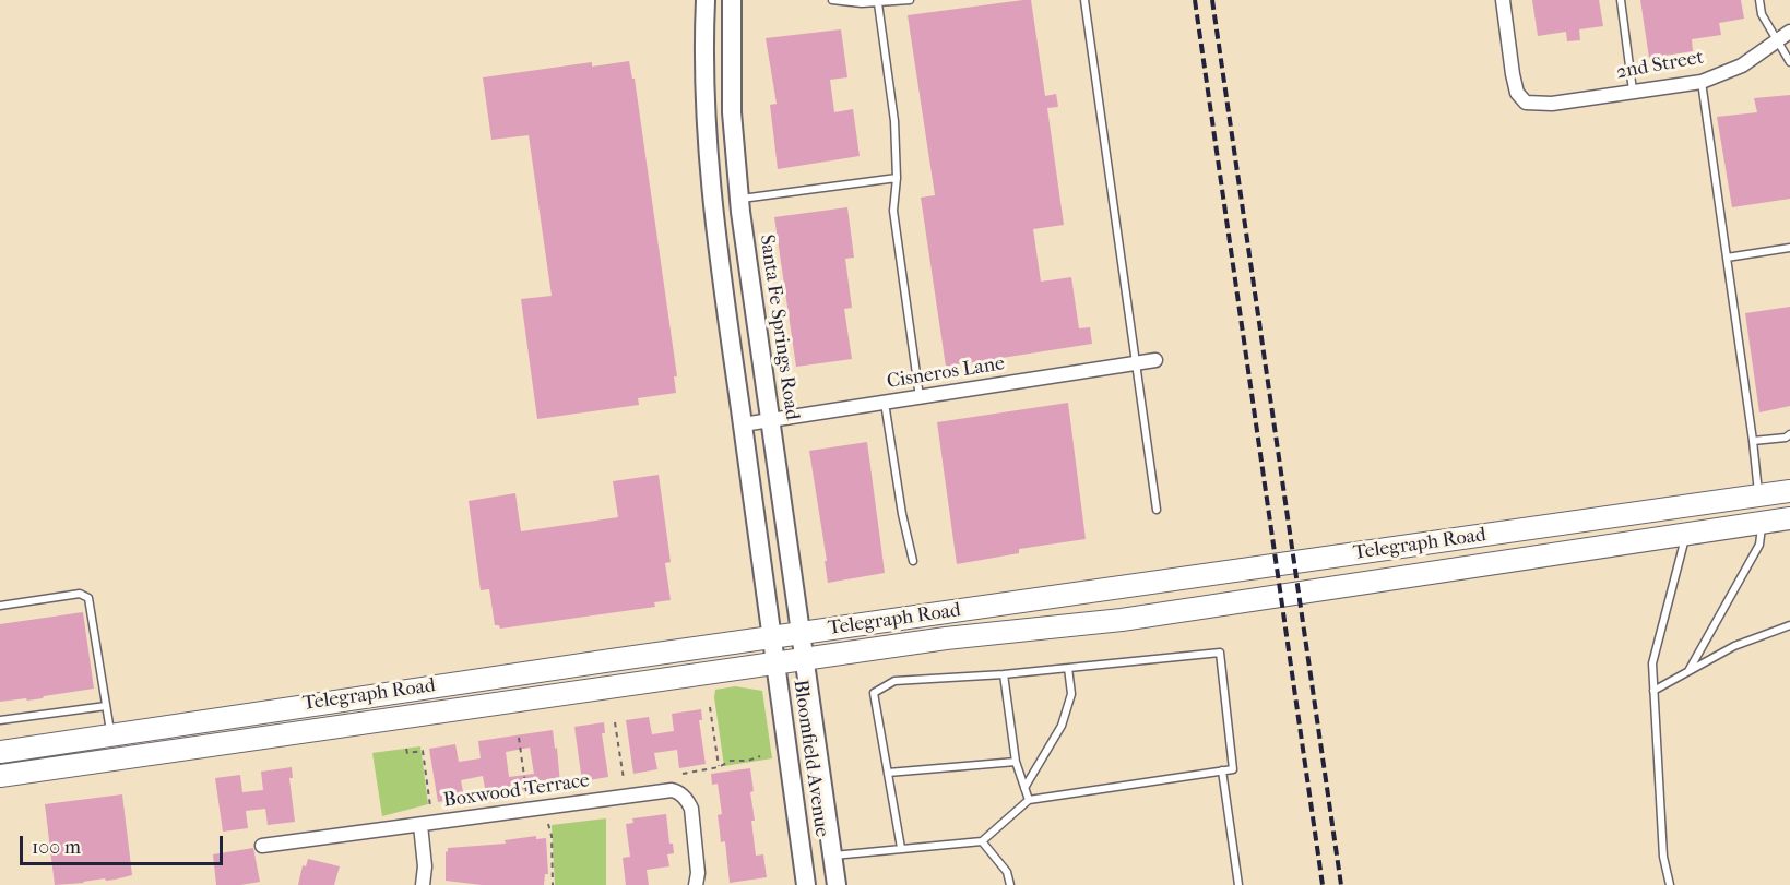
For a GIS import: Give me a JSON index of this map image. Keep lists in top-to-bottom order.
{
  "streets": {
    "main road": ["Santa Fe Springs Road", "Telegraph Road", "Bloomfield Avenue"],
    "street": ["2nd Street", "Cisneros Lane", "Boxwood Terrace"]
  },
  "crossings": [
    ["Santa Fe Springs Road", "Cisneros Lane"],
    ["Santa Fe Springs Road", "Telegraph Road"],
    ["Santa Fe Springs Road", "Bloomfield Avenue"],
    ["Telegraph Road", "Bloomfield Avenue"]
  ],
  "scale_bar": "100 m"
}
